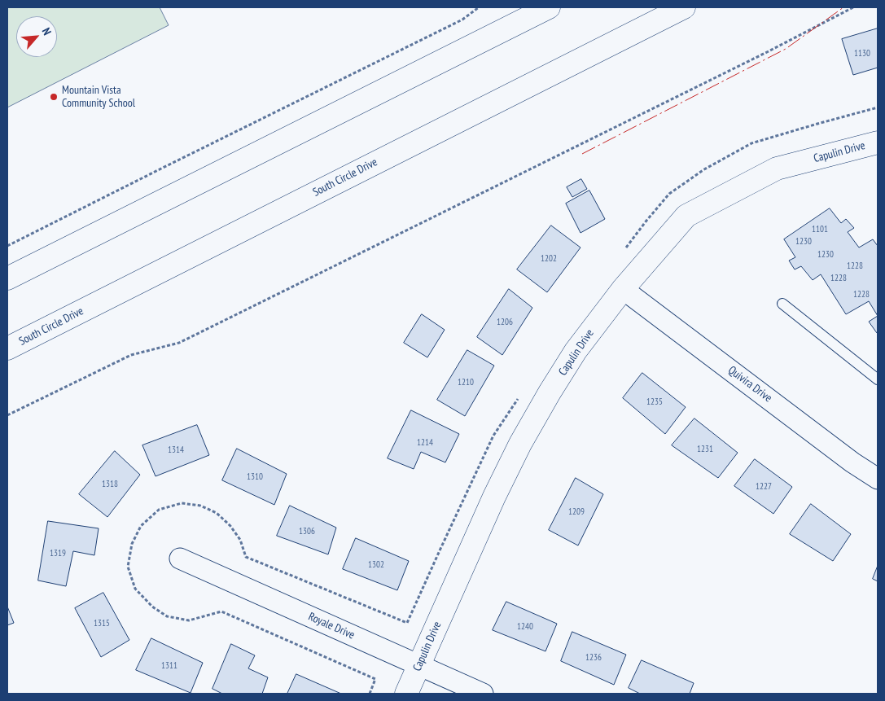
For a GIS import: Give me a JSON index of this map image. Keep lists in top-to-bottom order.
{
  "streets": {
    "main road": ["Capulin Drive", "South Circle Drive"],
    "street": ["Quivira Drive", "Royale Drive"]
  },
  "crossings": [
    ["Capulin Drive", "Quivira Drive"],
    ["Capulin Drive", "Royale Drive"]
  ],
  "places": ["Mountain Vista Community School"],
  "house_numbers": [
    "1130",
    "1101",
    "1230",
    "1230",
    "1202",
    "1228",
    "1228",
    "1228",
    "1206",
    "1210",
    "1235",
    "1214",
    "1231",
    "1314",
    "1310",
    "1318",
    "1227",
    "1209",
    "1306",
    "1319",
    "1302",
    "1315",
    "1240",
    "1236",
    "1311"
  ],
  "north": "top right"
}
